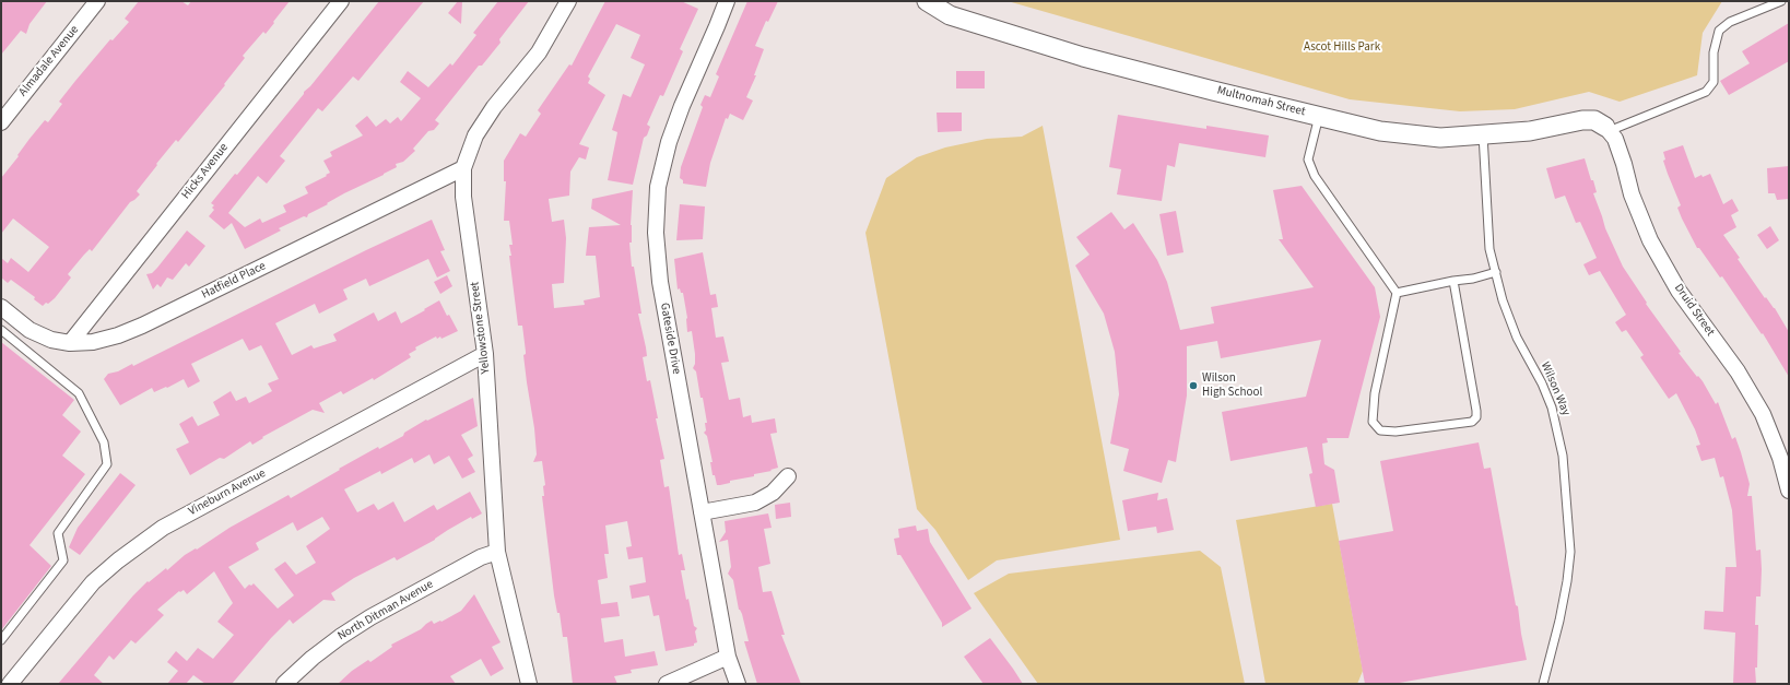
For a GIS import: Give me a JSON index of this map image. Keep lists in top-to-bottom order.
{
  "streets": {
    "street": [
      "Almadale Avenue",
      "Multnomah Street",
      "Hicks Avenue",
      "Hatfield Place",
      "Druid Street",
      "Yellowstone Street",
      "Gateside Drive",
      "Vineburn Avenue",
      "North Ditman Avenue"
    ],
    "lane": ["Wilson Way"]
  },
  "crossings": [
    ["Multnomah Street", "Druid Street"],
    ["Multnomah Street", "Wilson Way"],
    ["Hicks Avenue", "Hatfield Place"],
    ["Hatfield Place", "Yellowstone Street"],
    ["Yellowstone Street", "Vineburn Avenue"],
    ["Yellowstone Street", "North Ditman Avenue"]
  ],
  "parks": ["Ascot Hills Park"],
  "places": ["Wilson High School"]
}
